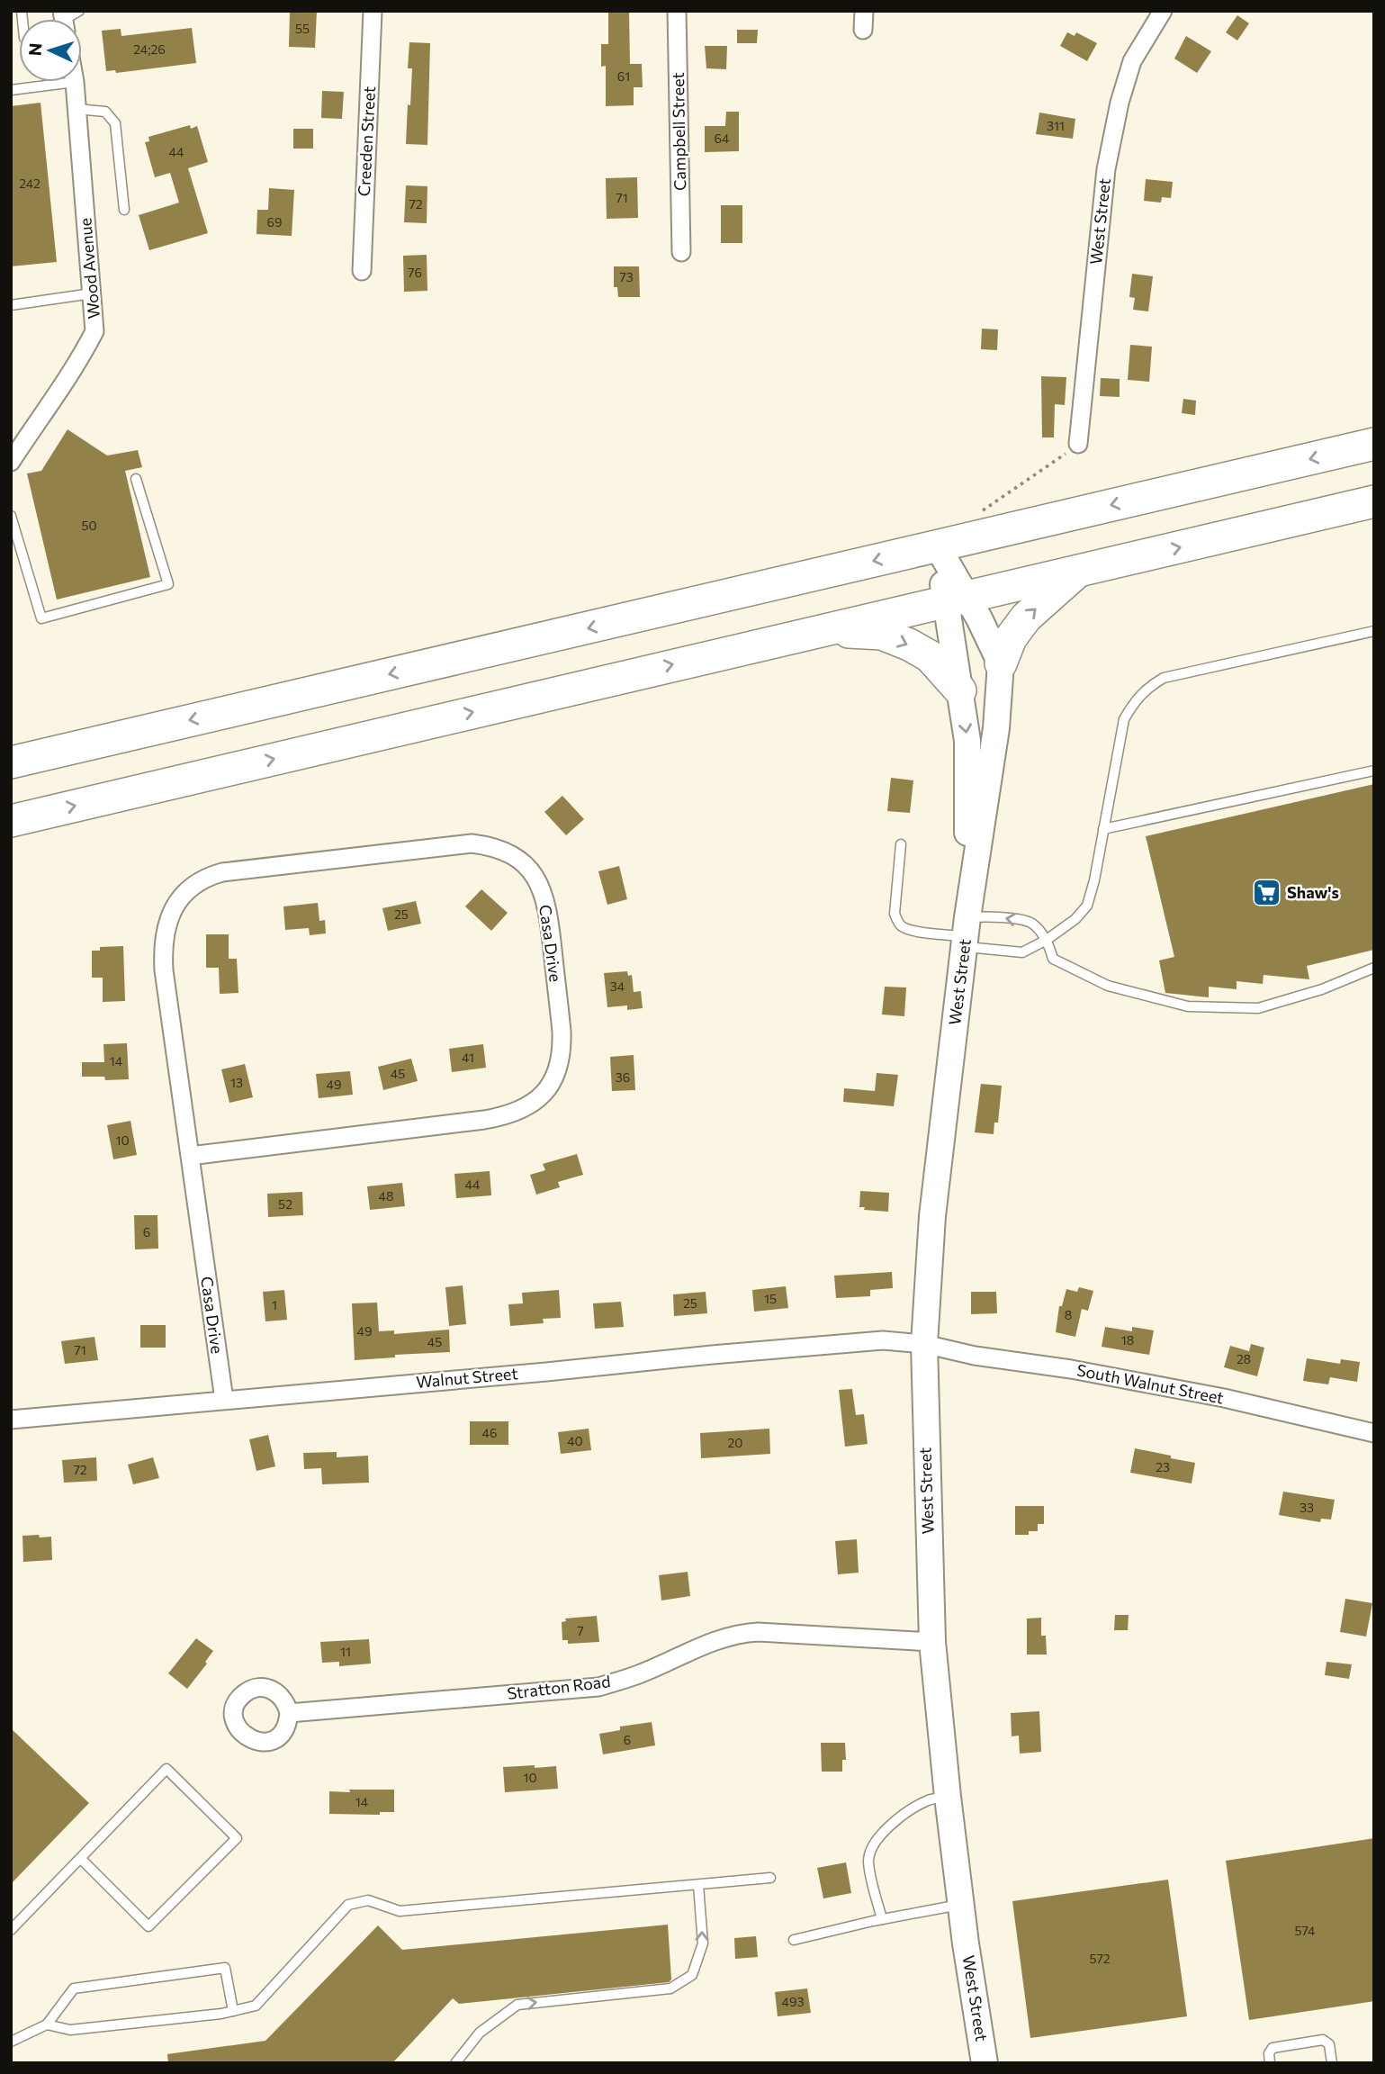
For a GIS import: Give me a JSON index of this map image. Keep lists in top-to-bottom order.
{
  "streets": {
    "street": [
      "Campbell Street",
      "Creeden Street",
      "West Street",
      "Wood Avenue",
      "Casa Drive",
      "Walnut Street",
      "South Walnut Street",
      "Stratton Road"
    ]
  },
  "crossings": [
    ["West Street", "Walnut Street"],
    ["West Street", "South Walnut Street"],
    ["West Street", "Stratton Road"],
    ["Casa Drive", "Walnut Street"],
    ["Walnut Street", "South Walnut Street"]
  ],
  "places": {
    "supermarket": ["Shaw's"]
  },
  "house_numbers": [
    "55",
    "24;26",
    "61",
    "311",
    "64",
    "44",
    "242",
    "71",
    "72",
    "69",
    "76",
    "73",
    "50",
    "25",
    "34",
    "41",
    "14",
    "45",
    "36",
    "13",
    "49",
    "10",
    "44",
    "48",
    "52",
    "6",
    "15",
    "25",
    "1",
    "8",
    "49",
    "18",
    "45",
    "71",
    "28",
    "46",
    "40",
    "20",
    "23",
    "72",
    "33",
    "7",
    "11",
    "6",
    "10",
    "14",
    "574",
    "572",
    "493"
  ],
  "north": "left"
}
